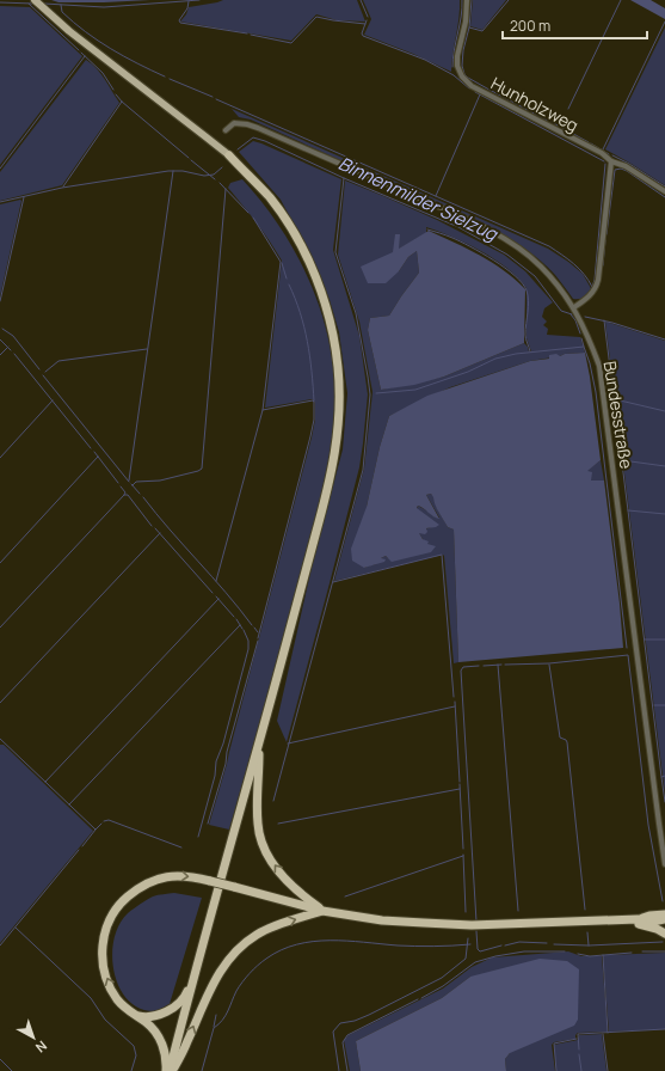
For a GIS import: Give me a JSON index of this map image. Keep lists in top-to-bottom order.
{
  "streets": {
    "street": ["Hunholzweg", "Bundesstraße"]
  },
  "water": ["Binnenmilder Sielzug"],
  "scale_bar": "200 m",
  "north": "bottom right"
}
